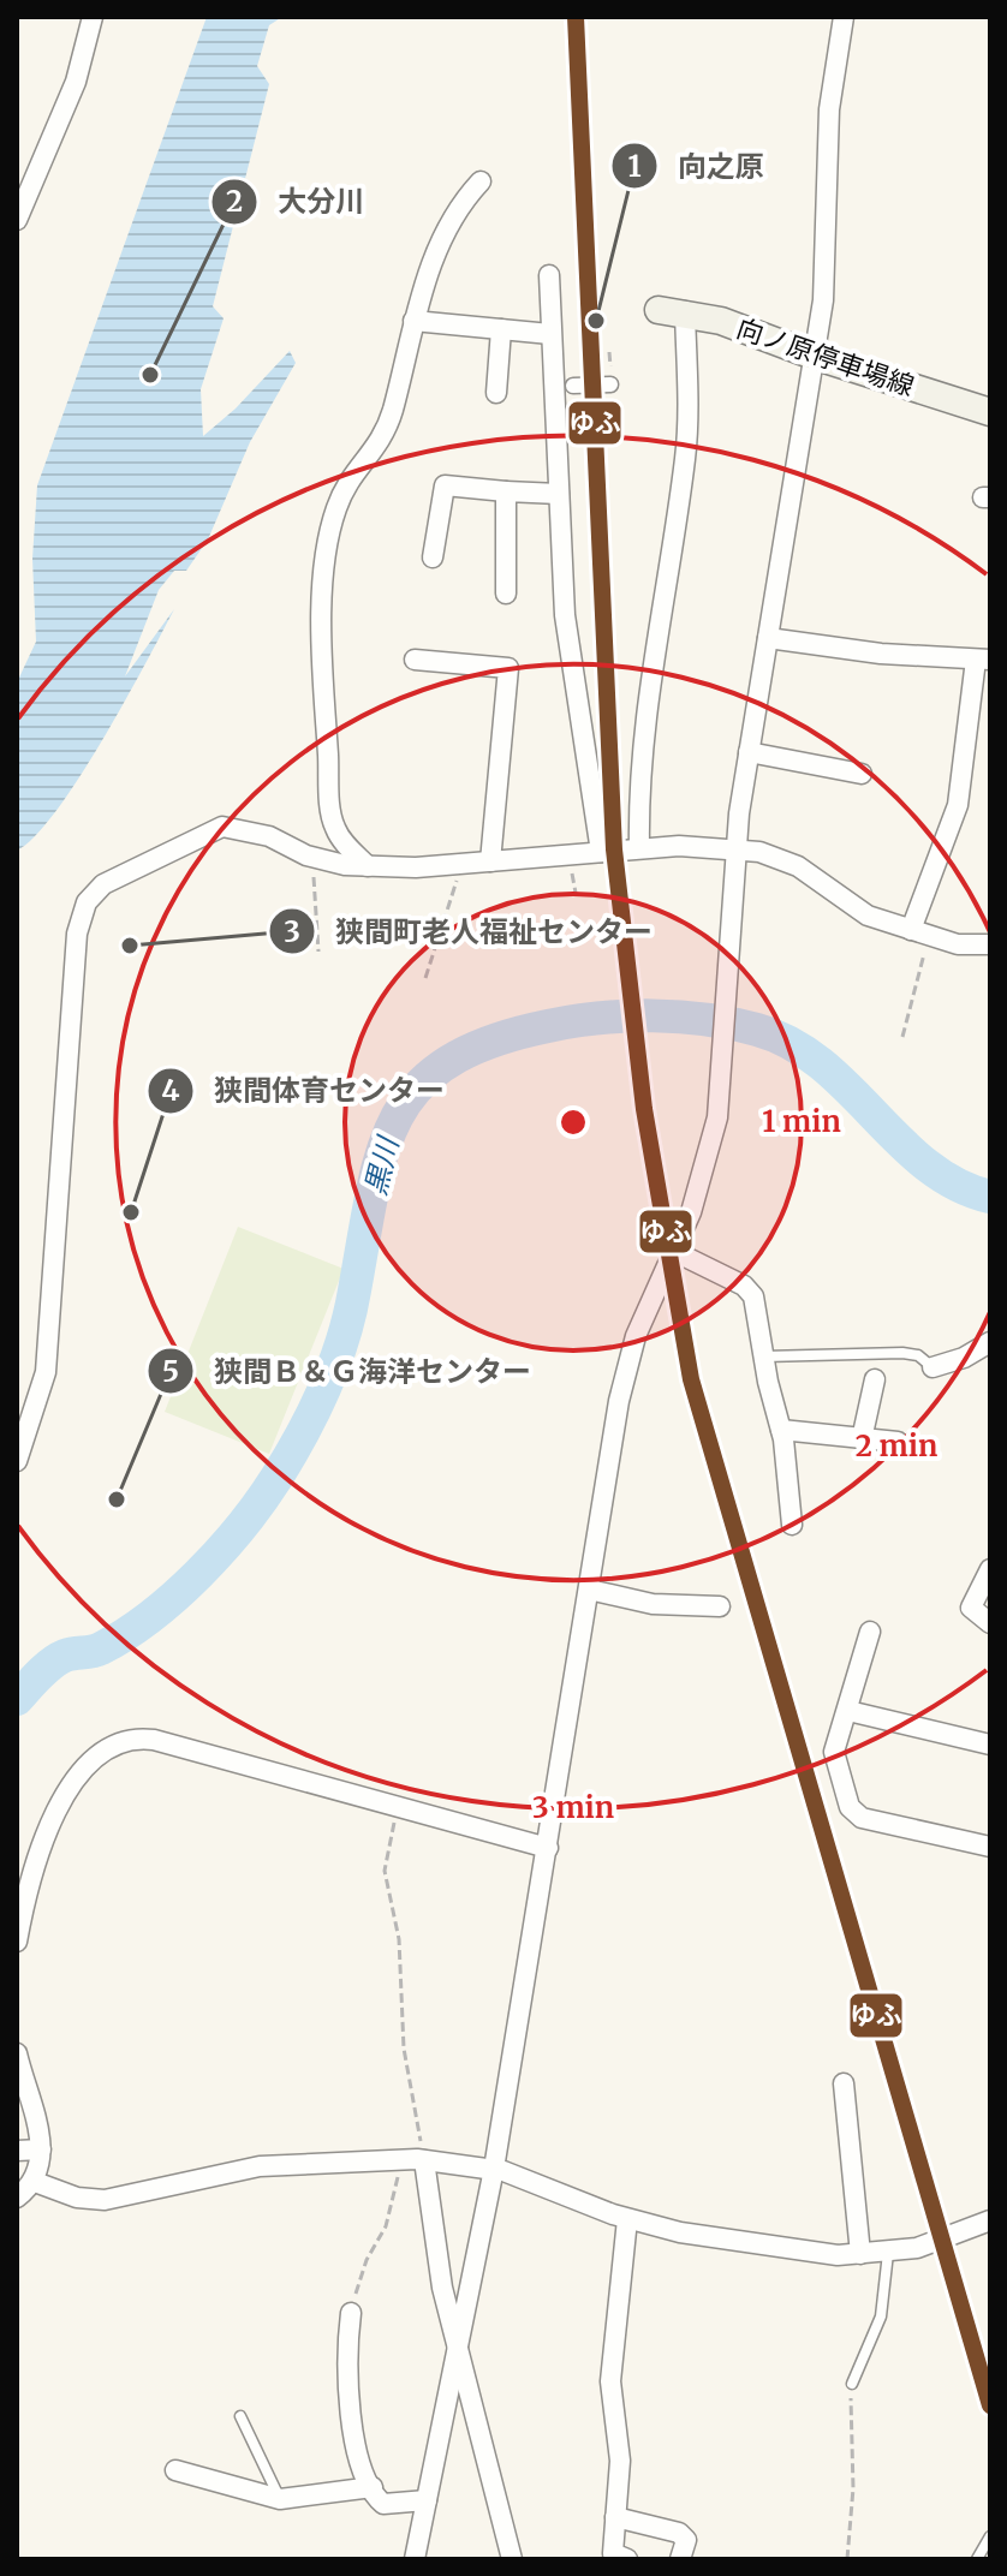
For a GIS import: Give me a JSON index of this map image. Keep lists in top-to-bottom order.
{
  "streets": {
    "main road": ["向ノ原停車場線"]
  },
  "water": ["黒川"],
  "places": [
    "向之原",
    "大分川",
    "狭間町老人福祉センター",
    "狭間体育センター",
    "狭間Ｂ＆Ｇ海洋センター"
  ],
  "lines": ["transit line ゆふ"],
  "rings": ["1 min", "2 min", "3 min"]
}
